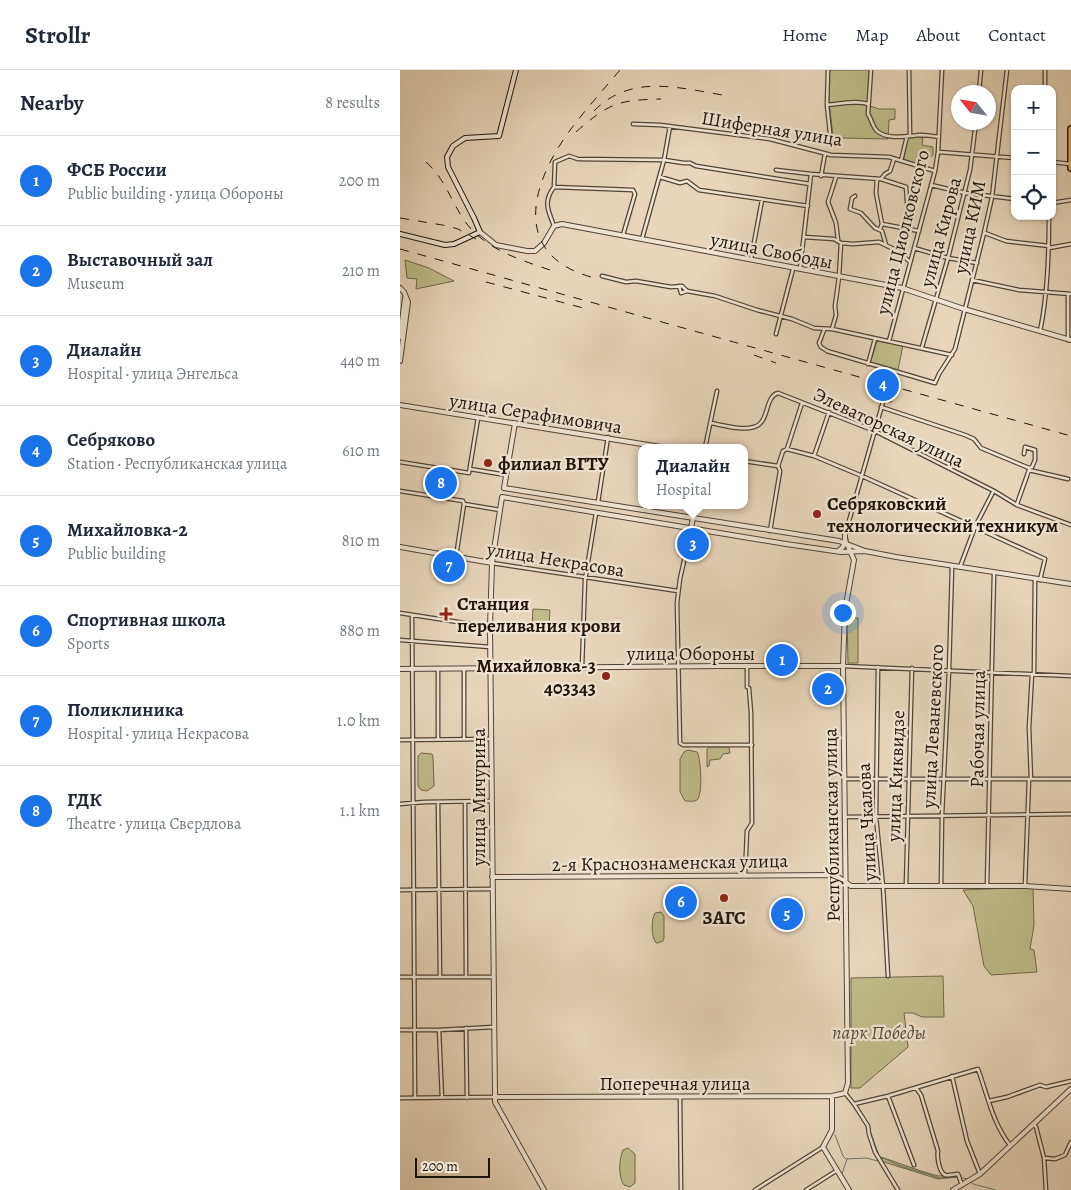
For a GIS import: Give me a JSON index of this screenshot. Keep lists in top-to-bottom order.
{
  "streets": {
    "street": [
      "Шиферная улица",
      "улица КИМ",
      "улица Циолковского",
      "улица Кирова",
      "улица Свободы",
      "улица Серафимовича",
      "Элеваторская улица",
      "улица Некрасова",
      "улица Обороны",
      "улица Леваневского",
      "Рабочая улица",
      "улица Киквидзе",
      "улица Мичурина",
      "улица Чкалова",
      "Республиканская улица",
      "2-я Краснознаменская улица",
      "Поперечная улица"
    ]
  },
  "crossings": [
    ["Шиферная улица", "улица Циолковского"],
    ["улица КИМ", "улица Свободы"],
    ["улица Циолковского", "улица Свободы"],
    ["улица Кирова", "улица Свободы"],
    ["улица Некрасова", "улица Мичурина"],
    ["улица Обороны", "улица Леваневского"],
    ["улица Обороны", "Рабочая улица"],
    ["улица Обороны", "улица Киквидзе"],
    ["улица Обороны", "улица Мичурина"],
    ["улица Обороны", "улица Чкалова"],
    ["улица Обороны", "Республиканская улица"],
    ["улица Мичурина", "2-я Краснознаменская улица"],
    ["улица Мичурина", "Поперечная улица"],
    ["Республиканская улица", "Поперечная улица"]
  ],
  "parks": ["парк Победы"],
  "places": {
    "other": [
      "филиал ВГТУ",
      "Себряковский технологический техникум",
      "Михайловка-3 403343",
      "ЗАГС"
    ],
    "health": ["Станция переливания крови"]
  },
  "scale_bar": "200 m",
  "north": "top left",
  "page": {
    "header": "Strollr",
    "nav": [
      "Home",
      "Map",
      "About",
      "Contact"
    ],
    "heading": ["Nearby", "8 results"],
    "map_buttons": ["+", "−"],
    "list": [
      {
        "mark": "1",
        "name": "ФСБ России",
        "note": "Public building · улица Обороны",
        "value": "200 m"
      },
      {
        "mark": "2",
        "name": "Выставочный зал",
        "note": "Museum",
        "value": "210 m"
      },
      {
        "mark": "3",
        "name": "Диалайн",
        "note": "Hospital · улица Энгельса",
        "value": "440 m"
      },
      {
        "mark": "4",
        "name": "Себряково",
        "note": "Station · Республиканская улица",
        "value": "610 m"
      },
      {
        "mark": "5",
        "name": "Михайловка-2",
        "note": "Public building",
        "value": "810 m"
      },
      {
        "mark": "6",
        "name": "Спортивная школа",
        "note": "Sports",
        "value": "880 m"
      },
      {
        "mark": "7",
        "name": "Поликлиника",
        "note": "Hospital · улица Некрасова",
        "value": "1.0 km"
      },
      {
        "mark": "8",
        "name": "ГДК",
        "note": "Theatre · улица Свердлова",
        "value": "1.1 km"
      }
    ],
    "pins": [
      "4",
      "8",
      "3",
      "7",
      "1",
      "2",
      "6",
      "5"
    ],
    "popup": ["Диалайн", "Hospital"],
    "scale": "200 m"
  }
}
